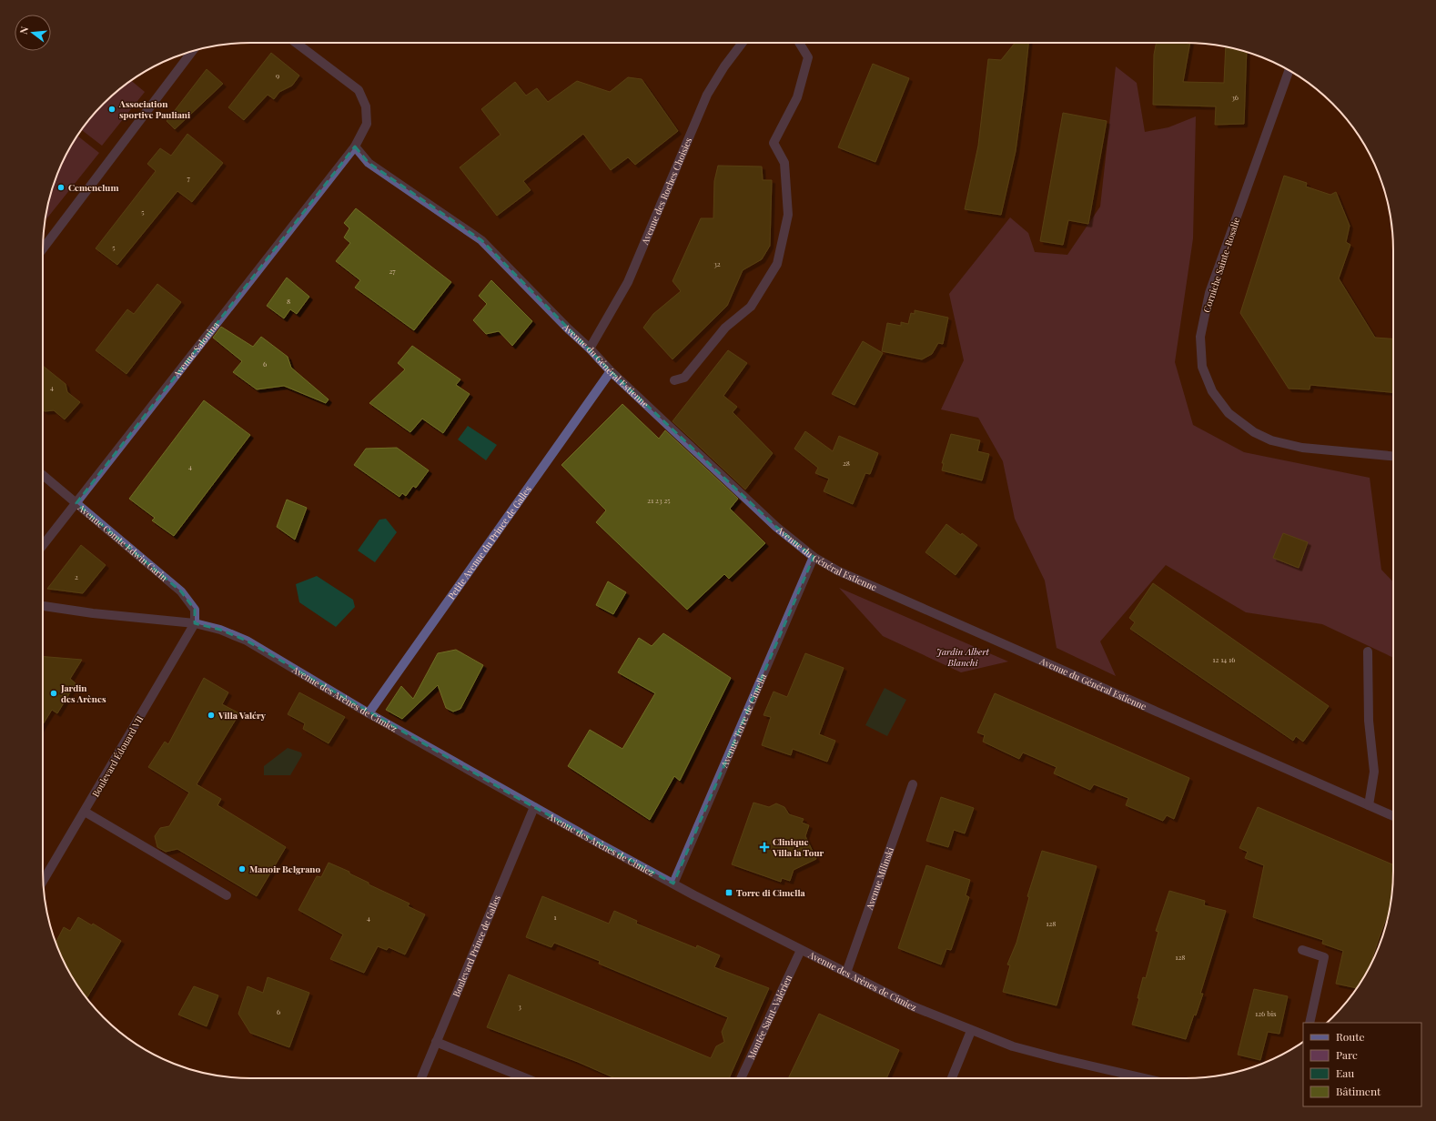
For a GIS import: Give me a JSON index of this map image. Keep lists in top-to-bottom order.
{
  "streets": {
    "street": [
      "Avenue des Roches Choisies",
      "Corniche Sainte-Rosalie",
      "Avenue Salonina",
      "Avenue du Général Estienne",
      "Petite Avenue du Prince de Galles",
      "Avenue Comte Edwin Garin",
      "Avenue des Arènes de Cimiez",
      "Avenue Torre de Cimella",
      "Boulevard Édouard VII",
      "Avenue Milinski",
      "Boulevard Prince de Galles",
      "Montée Saint-Valérien"
    ]
  },
  "crossings": [
    ["Avenue des Roches Choisies", "Avenue du Général Estienne"],
    ["Avenue Salonina", "Avenue du Général Estienne"],
    ["Avenue Salonina", "Avenue Comte Edwin Garin"],
    ["Avenue du Général Estienne", "Petite Avenue du Prince de Galles"],
    ["Avenue du Général Estienne", "Avenue Torre de Cimella"],
    ["Petite Avenue du Prince de Galles", "Avenue des Arènes de Cimiez"],
    ["Avenue Comte Edwin Garin", "Avenue des Arènes de Cimiez"],
    ["Avenue Comte Edwin Garin", "Boulevard Édouard VII"],
    ["Avenue des Arènes de Cimiez", "Avenue Torre de Cimella"],
    ["Avenue des Arènes de Cimiez", "Boulevard Édouard VII"],
    ["Avenue des Arènes de Cimiez", "Avenue Milinski"],
    ["Avenue des Arènes de Cimiez", "Boulevard Prince de Galles"],
    ["Avenue des Arènes de Cimiez", "Montée Saint-Valérien"]
  ],
  "parks": ["Jardin Albert Blanchi"],
  "places": {
    "other": [
      "Association sportive Pauliani",
      "Cemenelum",
      "Jardin des Arènes",
      "Villa Valéry",
      "Manoir Belgrano"
    ],
    "health": ["Clinique Villa la Tour"],
    "transit": ["Torre di Cimella"]
  },
  "house_numbers": [
    "9",
    "36",
    "7",
    "5",
    "5",
    "32",
    "27",
    "8",
    "6",
    "4",
    "28",
    "4",
    "21 23 25",
    "2",
    "12 14 16",
    "1",
    "4",
    "128",
    "128",
    "3",
    "6",
    "126 bis"
  ],
  "legend": [
    "Route",
    "Parc",
    "Eau",
    "Bâtiment"
  ],
  "north": "left"
}
